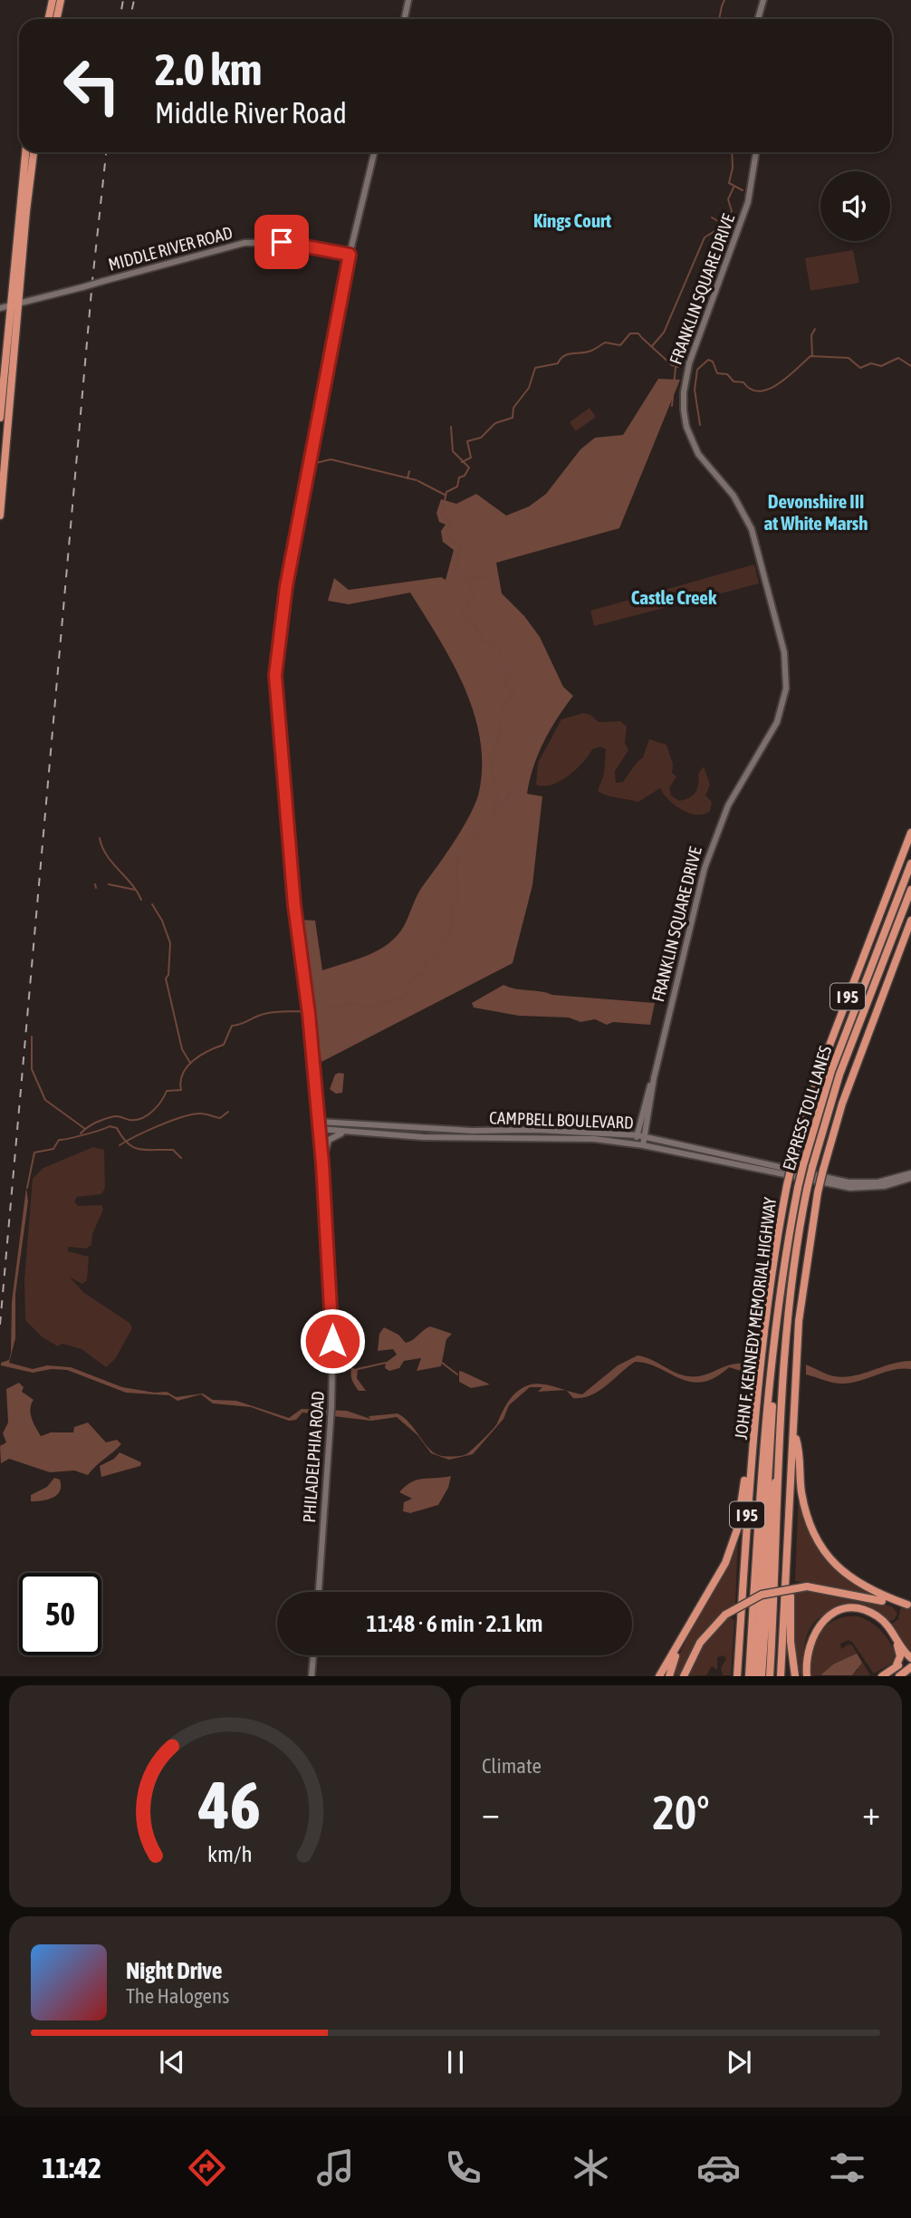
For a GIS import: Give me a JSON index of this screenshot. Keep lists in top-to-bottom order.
{
  "streets": {
    "highway": ["I 95", "EXPRESS TOLL LANES", "JOHN F. KENNEDY MEMORIAL HIGHWAY"],
    "main road": [
      "MIDDLE RIVER ROAD",
      "FRANKLIN SQUARE DRIVE",
      "CAMPBELL BOULEVARD",
      "PHILADELPHIA ROAD"
    ]
  },
  "crossings": [
    ["MIDDLE RIVER ROAD", "PHILADELPHIA ROAD"],
    ["FRANKLIN SQUARE DRIVE", "CAMPBELL BOULEVARD"],
    ["CAMPBELL BOULEVARD", "PHILADELPHIA ROAD"]
  ],
  "districts": ["Kings Court", "Devonshire III at White Marsh", "Castle Creek"],
  "page": {
    "turn": ["2.0 km", "Middle River Road"],
    "limit": "50",
    "trip": "11:48 · 6 min · 2.1 km",
    "tile": "Climate",
    "heat": ["−", "20°", "+"],
    "song": ["Night Drive", "The Halogens"],
    "tabs": "11:42",
    "gauge": ["46", "km/h"]
  }
}
